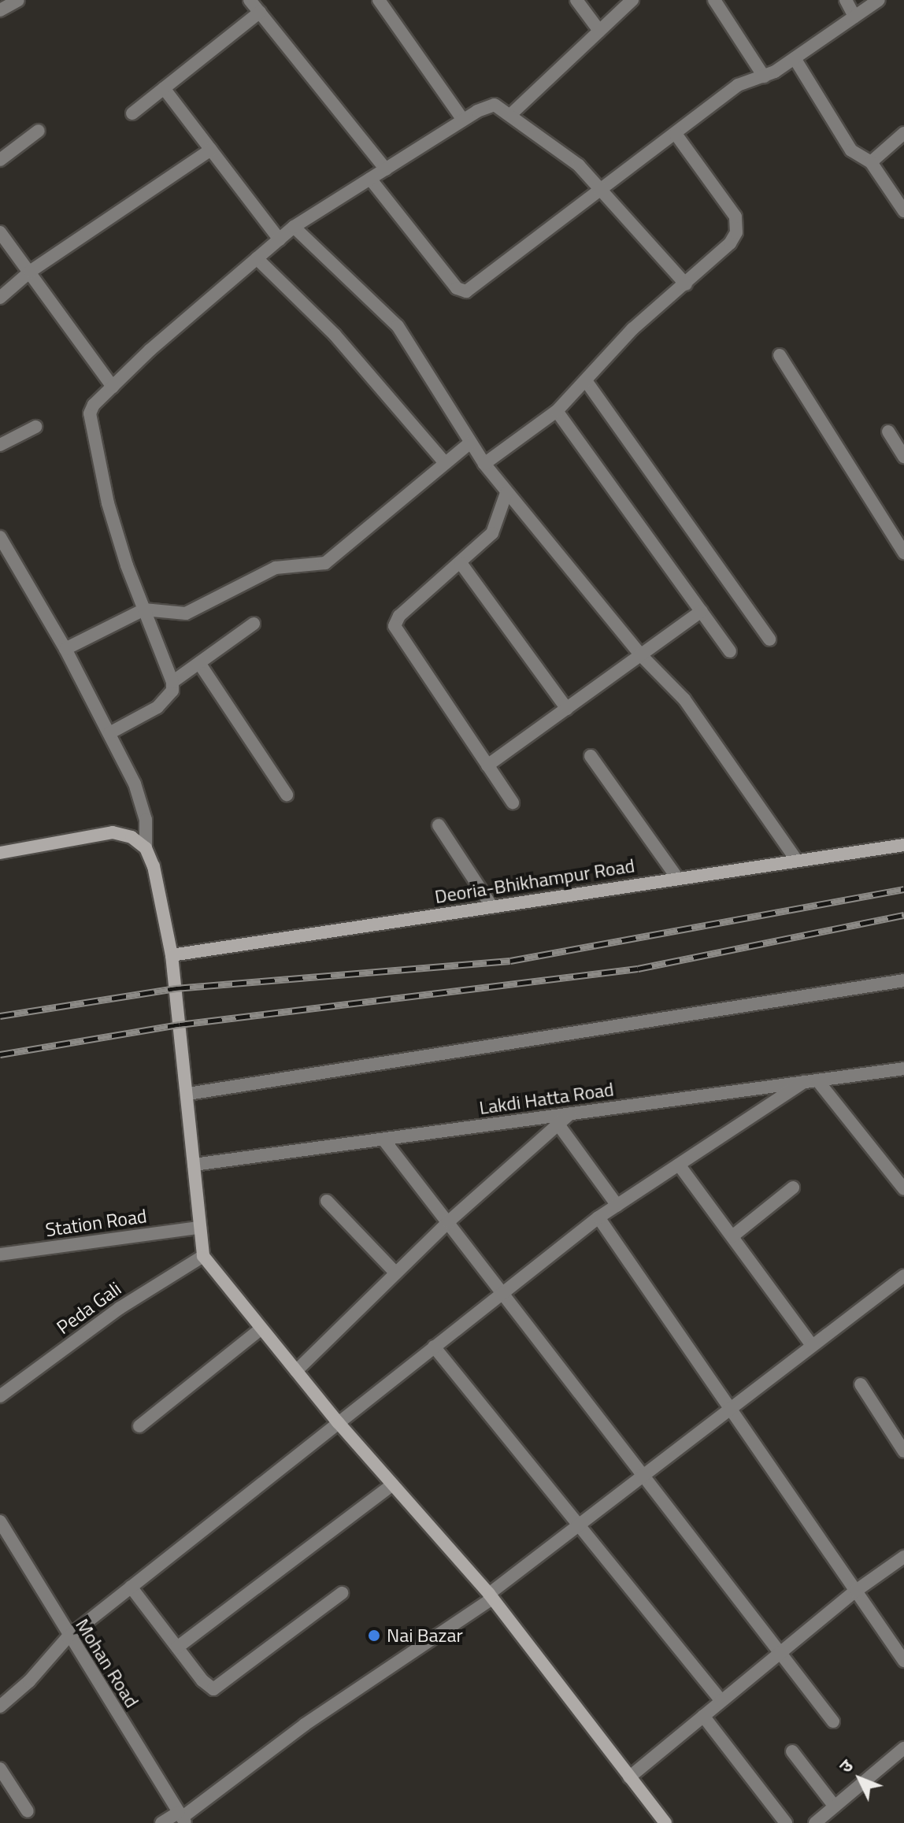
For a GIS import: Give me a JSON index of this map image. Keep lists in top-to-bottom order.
{
  "streets": {
    "main road": ["Deoria-Bhikhampur Road"],
    "street": [
      "Lakdi Hatta Road",
      "Station Road",
      "Peda Gali",
      "Mohan Road"
    ]
  },
  "places": ["Nai Bazar"],
  "north": "top left"
}
